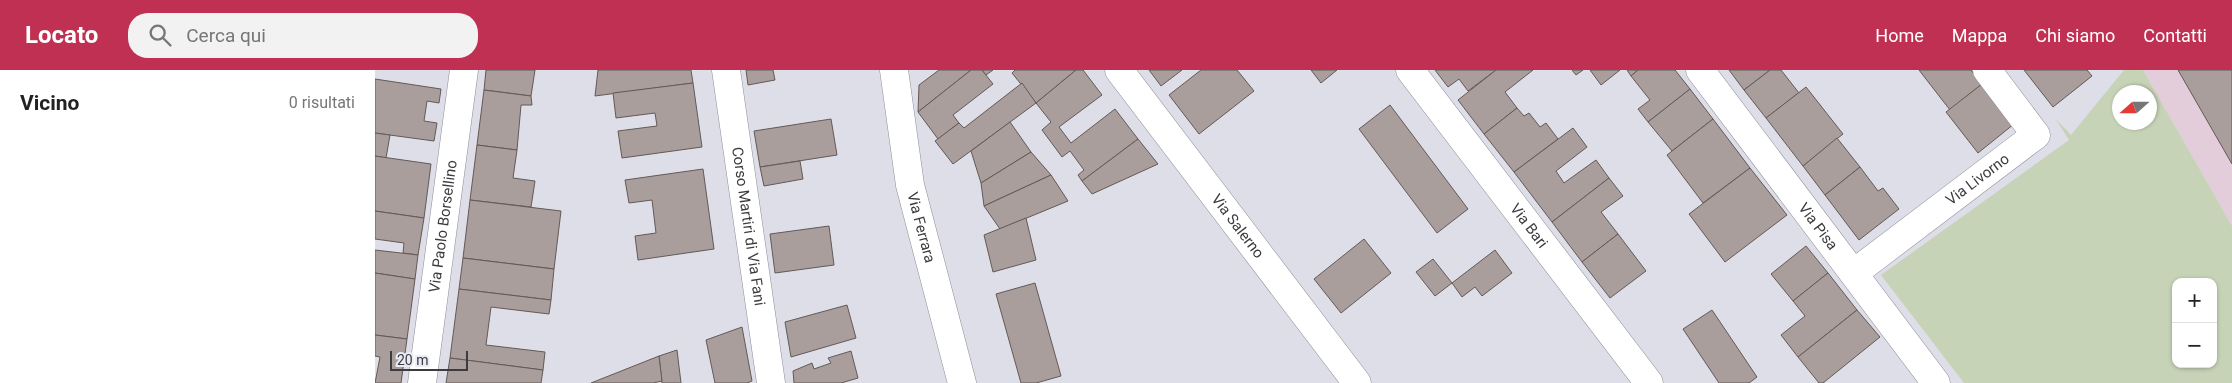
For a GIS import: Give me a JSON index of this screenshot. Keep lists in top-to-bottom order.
{
  "streets": {
    "street": [
      "Via Livorno",
      "Via Paolo Borsellino",
      "Corso Martiri di Via Fani",
      "Via Salerno",
      "Via Bari",
      "Via Pisa",
      "Via Ferrara"
    ]
  },
  "crossings": [
    ["Via Livorno", "Via Pisa"]
  ],
  "scale_bar": "20 m",
  "north": "left",
  "page": {
    "header": "Locato",
    "search": "Cerca qui",
    "nav": [
      "Home",
      "Mappa",
      "Chi siamo",
      "Contatti"
    ],
    "heading": ["Vicino", "0 risultati"],
    "map_buttons": ["+", "−"],
    "scale": "20 m"
  }
}
